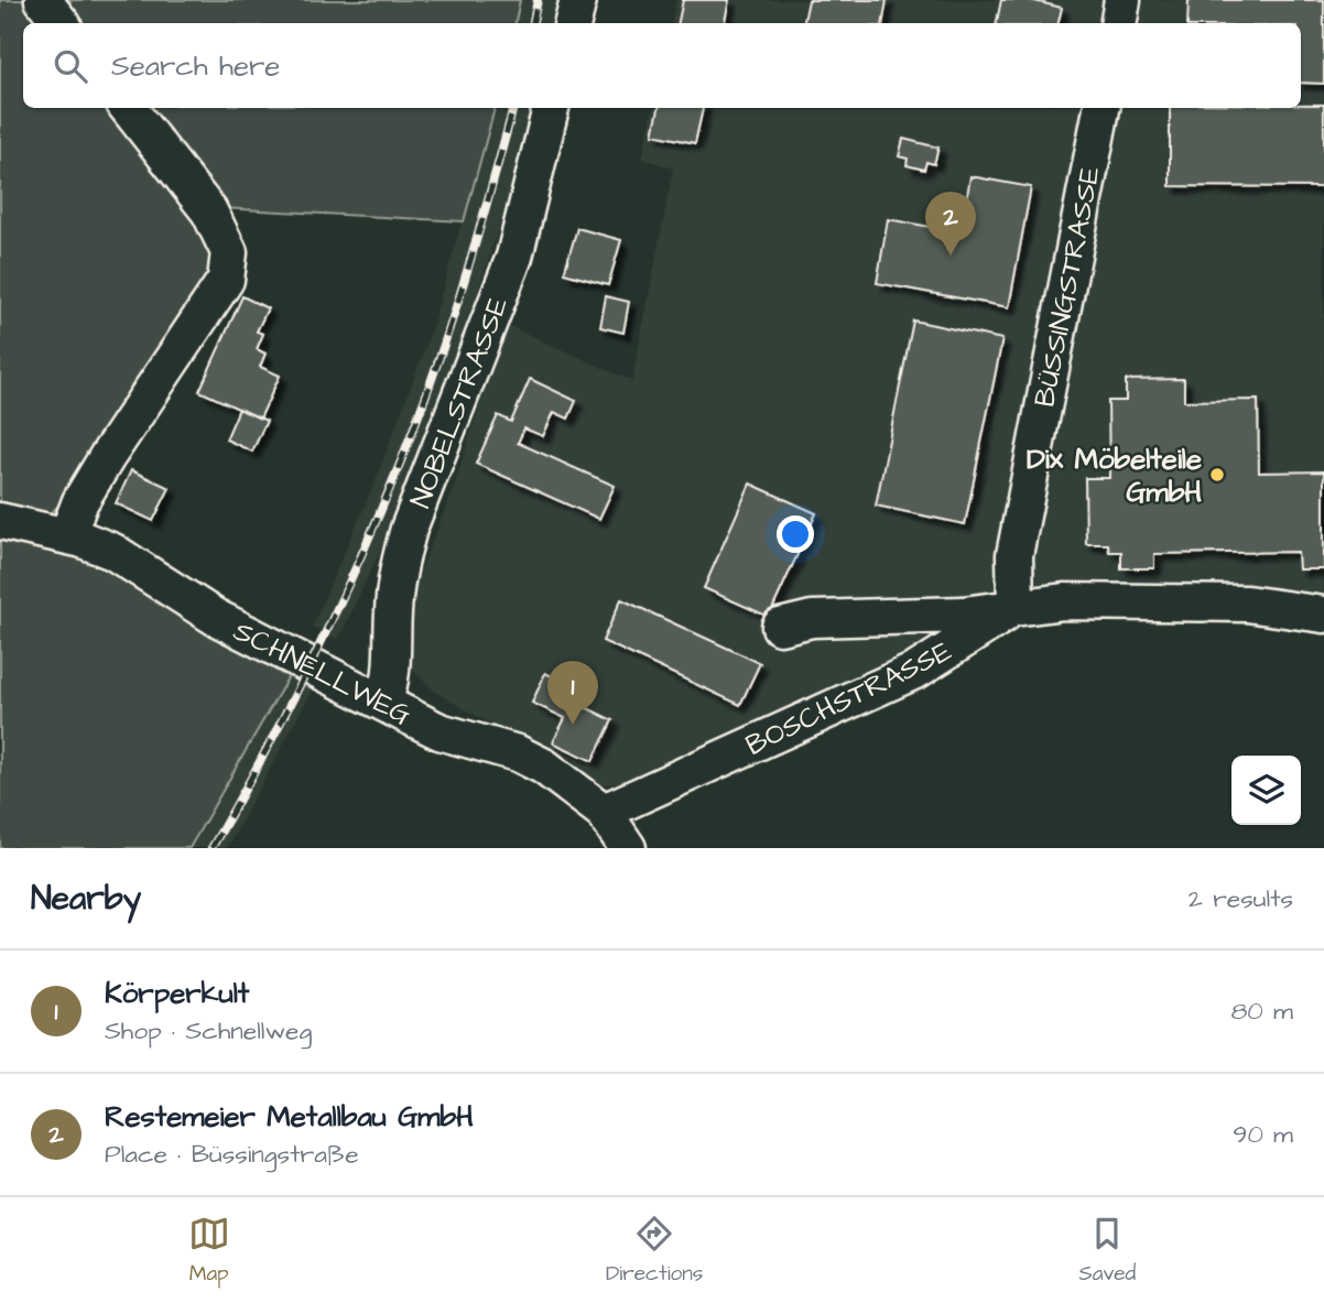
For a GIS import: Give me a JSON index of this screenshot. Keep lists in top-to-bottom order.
{
  "streets": {
    "street": [
      "BÜSSINGSTRASSE",
      "NOBELSTRASSE",
      "SCHNELLWEG",
      "BOSCHSTRASSE"
    ]
  },
  "crossings": [
    ["BÜSSINGSTRASSE", "BOSCHSTRASSE"],
    ["NOBELSTRASSE", "SCHNELLWEG"],
    ["SCHNELLWEG", "BOSCHSTRASSE"]
  ],
  "places": ["Dix Möbelteile GmbH"],
  "page": {
    "search": "Search here",
    "pins": ["2", "1"],
    "heading": ["Nearby", "2 results"],
    "list": [
      {
        "mark": "1",
        "name": "Körperkult",
        "note": "Shop · Schnellweg",
        "value": "80 m"
      },
      {
        "mark": "2",
        "name": "Restemeier Metallbau GmbH",
        "note": "Place · Büssingstraße",
        "value": "90 m"
      }
    ],
    "nav": ["Map", "Directions", "Saved"]
  }
}
